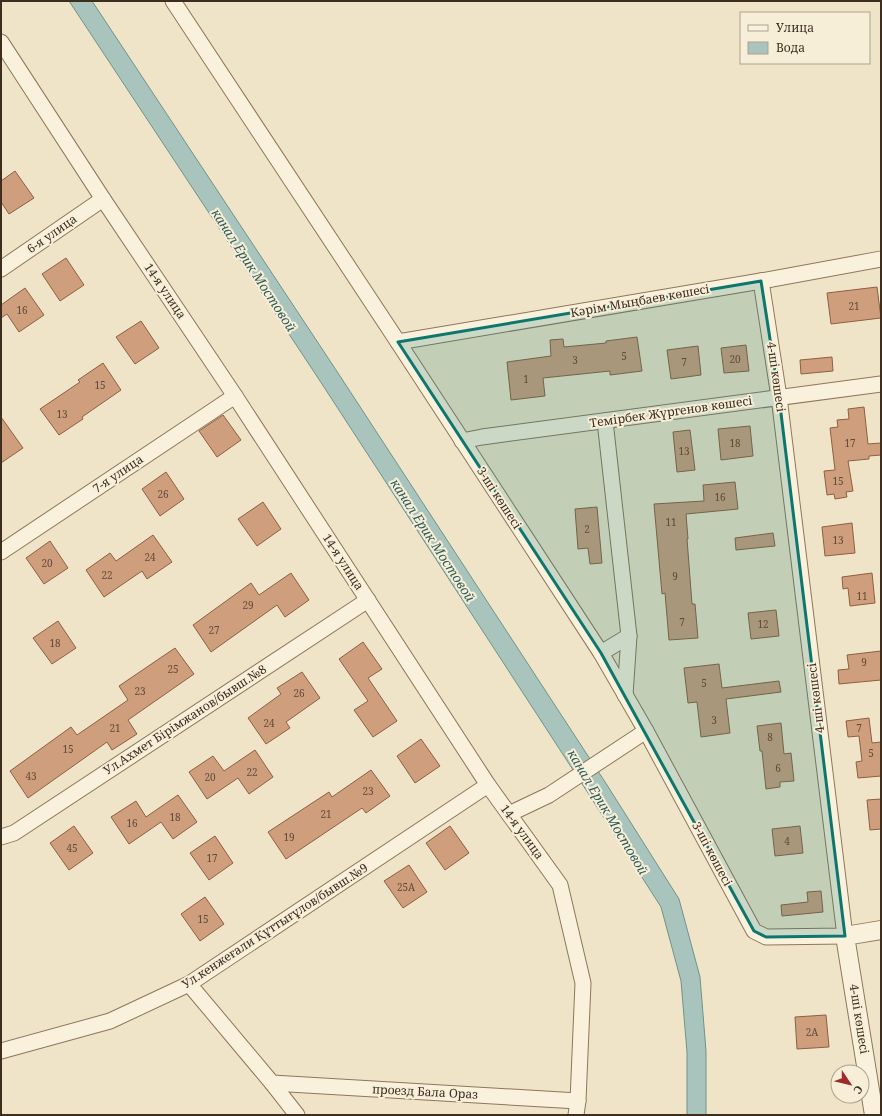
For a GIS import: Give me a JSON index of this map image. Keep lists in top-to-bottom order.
{
  "streets": {
    "street": [
      "6-я улица",
      "14-я улица",
      "Кәрім Мыңбаев көшесі",
      "4-ші көшесі",
      "Темірбек Жүргенов көшесі",
      "7-я улица",
      "3-ші көшесі",
      "Ул.Ахмет Бірімжанов/бывш.№8",
      "Ул.кенжеғали Құттығұлов/бывш.№9",
      "проезд Бала Ораз"
    ]
  },
  "crossings": [
    ["6-я улица", "14-я улица"],
    ["14-я улица", "7-я улица"],
    ["14-я улица", "Ул.Ахмет Бірімжанов/бывш.№8"],
    ["14-я улица", "Ул.кенжеғали Құттығұлов/бывш.№9"],
    ["14-я улица", "проезд Бала Ораз"],
    ["Кәрім Мыңбаев көшесі", "4-ші көшесі"],
    ["Кәрім Мыңбаев көшесі", "3-ші көшесі"],
    ["4-ші көшесі", "Темірбек Жүргенов көшесі"],
    ["4-ші көшесі", "3-ші көшесі"],
    ["Темірбек Жүргенов көшесі", "3-ші көшесі"]
  ],
  "water": ["канал Ерик Мостовой"],
  "house_numbers": [
    "21",
    "16",
    "5",
    "20",
    "3",
    "7",
    "1",
    "15",
    "13",
    "18",
    "17",
    "13",
    "15",
    "26",
    "16",
    "11",
    "2",
    "13",
    "24",
    "20",
    "22",
    "9",
    "11",
    "29",
    "7",
    "12",
    "27",
    "18",
    "9",
    "25",
    "5",
    "23",
    "26",
    "3",
    "24",
    "21",
    "7",
    "8",
    "15",
    "5",
    "6",
    "22",
    "43",
    "20",
    "23",
    "21",
    "18",
    "16",
    "19",
    "4",
    "45",
    "17",
    "25А",
    "15",
    "2А"
  ],
  "legend": ["Улица", "Вода"],
  "north": "bottom right"
}
